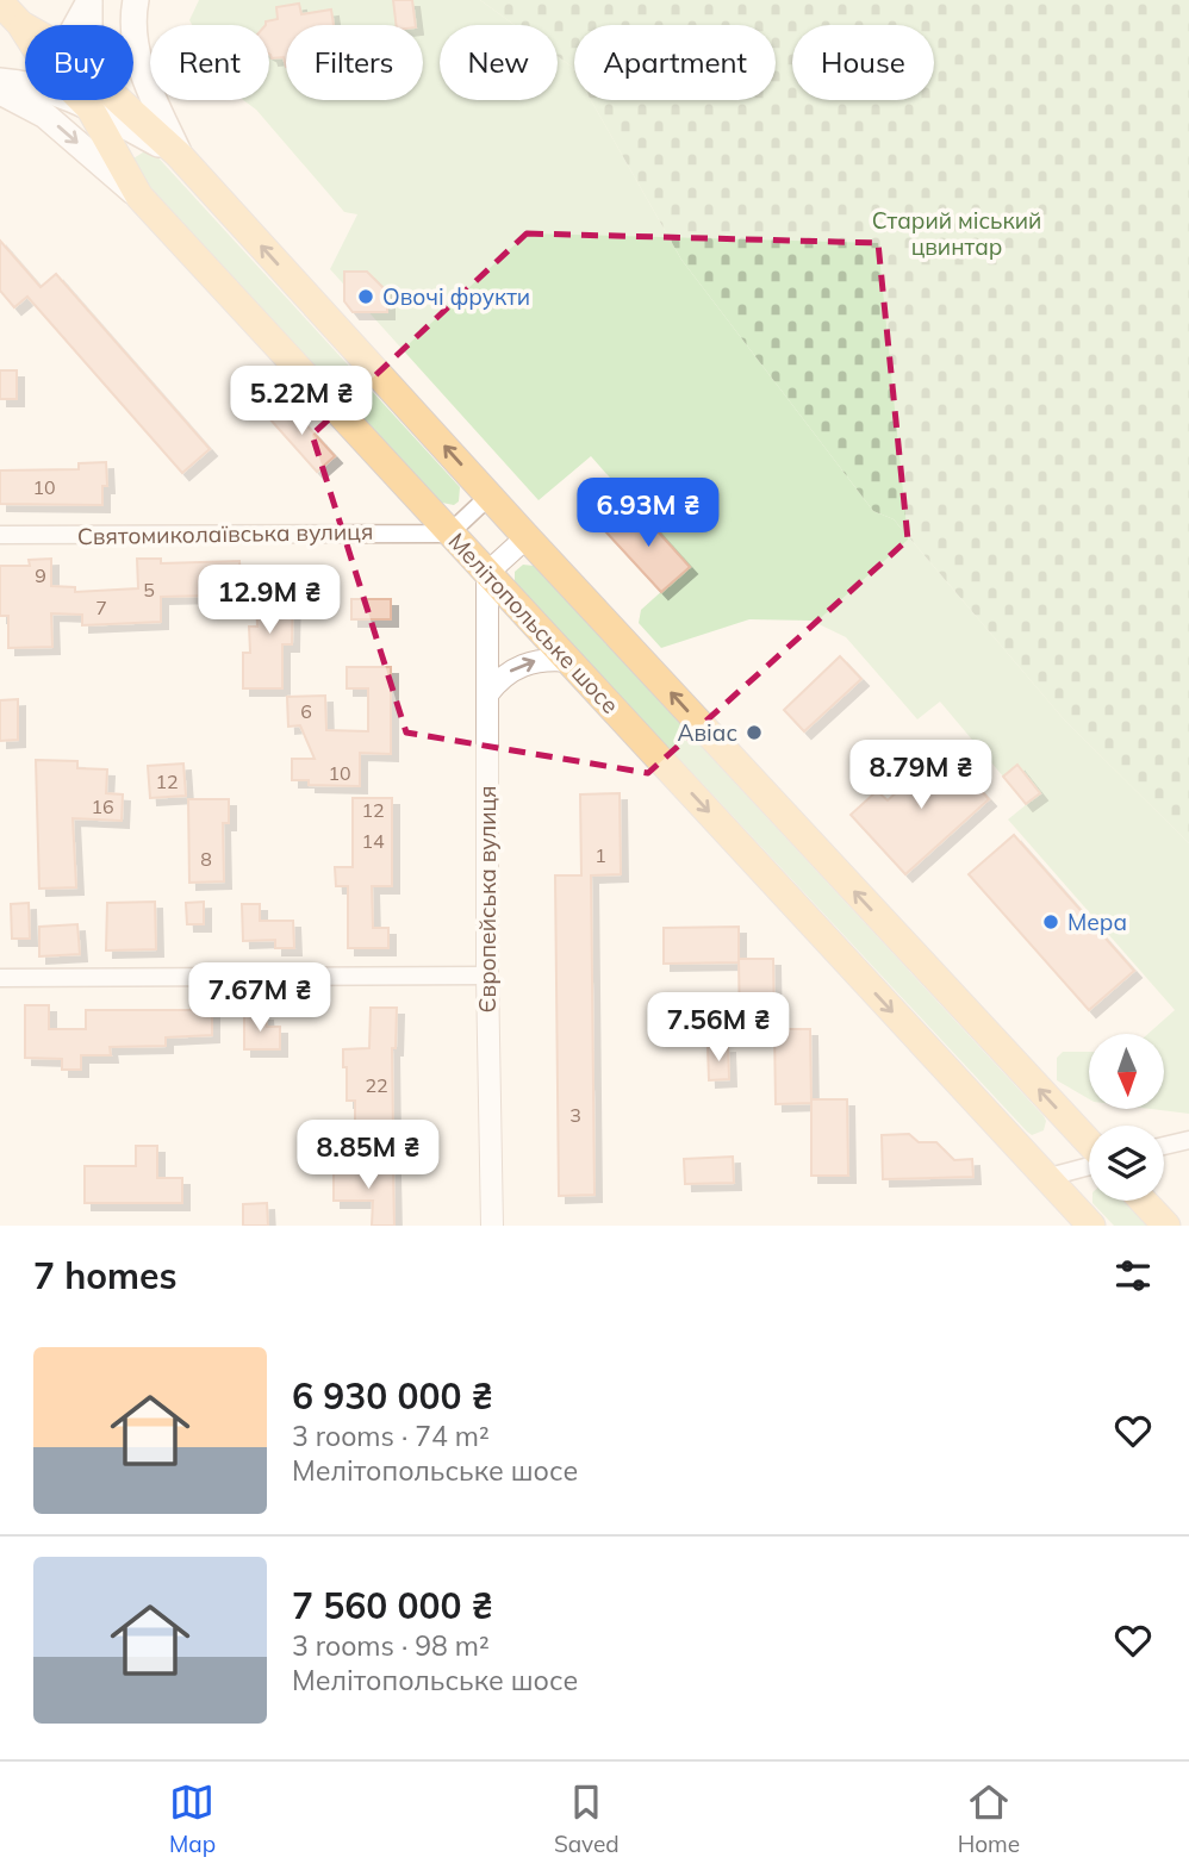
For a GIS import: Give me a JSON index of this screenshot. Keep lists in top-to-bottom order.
{
  "streets": {
    "main road": ["Мелітопольське шосе"],
    "street": ["Святомиколаївська вулиця", "Європейська вулиця"]
  },
  "crossings": [
    ["Святомиколаївська вулиця", "Мелітопольське шосе"],
    ["Мелітопольське шосе", "Європейська вулиця"]
  ],
  "parks": ["Старий міський цвинтар"],
  "places": ["Овочі фрукти", "Авіас", "Мера"],
  "house_numbers": [
    "10",
    "9",
    "5",
    "7",
    "6",
    "10",
    "12",
    "16",
    "12",
    "14",
    "1",
    "8",
    "22",
    "3"
  ],
  "north": "bottom",
  "page": {
    "chip": [
      "Buy",
      "Rent",
      "Filters",
      "New",
      "Apartment",
      "House"
    ],
    "price": [
      "5.22M ₴",
      "6.93M ₴",
      "12.9M ₴",
      "8.79M ₴",
      "7.67M ₴",
      "7.56M ₴",
      "8.85M ₴"
    ],
    "heading": "7 homes",
    "list": [
      {
        "name": "6 930 000 ₴",
        "note": "3 rooms · 74 m² · Мелітопольське шосе"
      },
      {
        "name": "7 560 000 ₴",
        "note": "3 rooms · 98 m² · Мелітопольське шосе"
      }
    ],
    "tabs": ["Map", "Saved", "Home"]
  }
}
